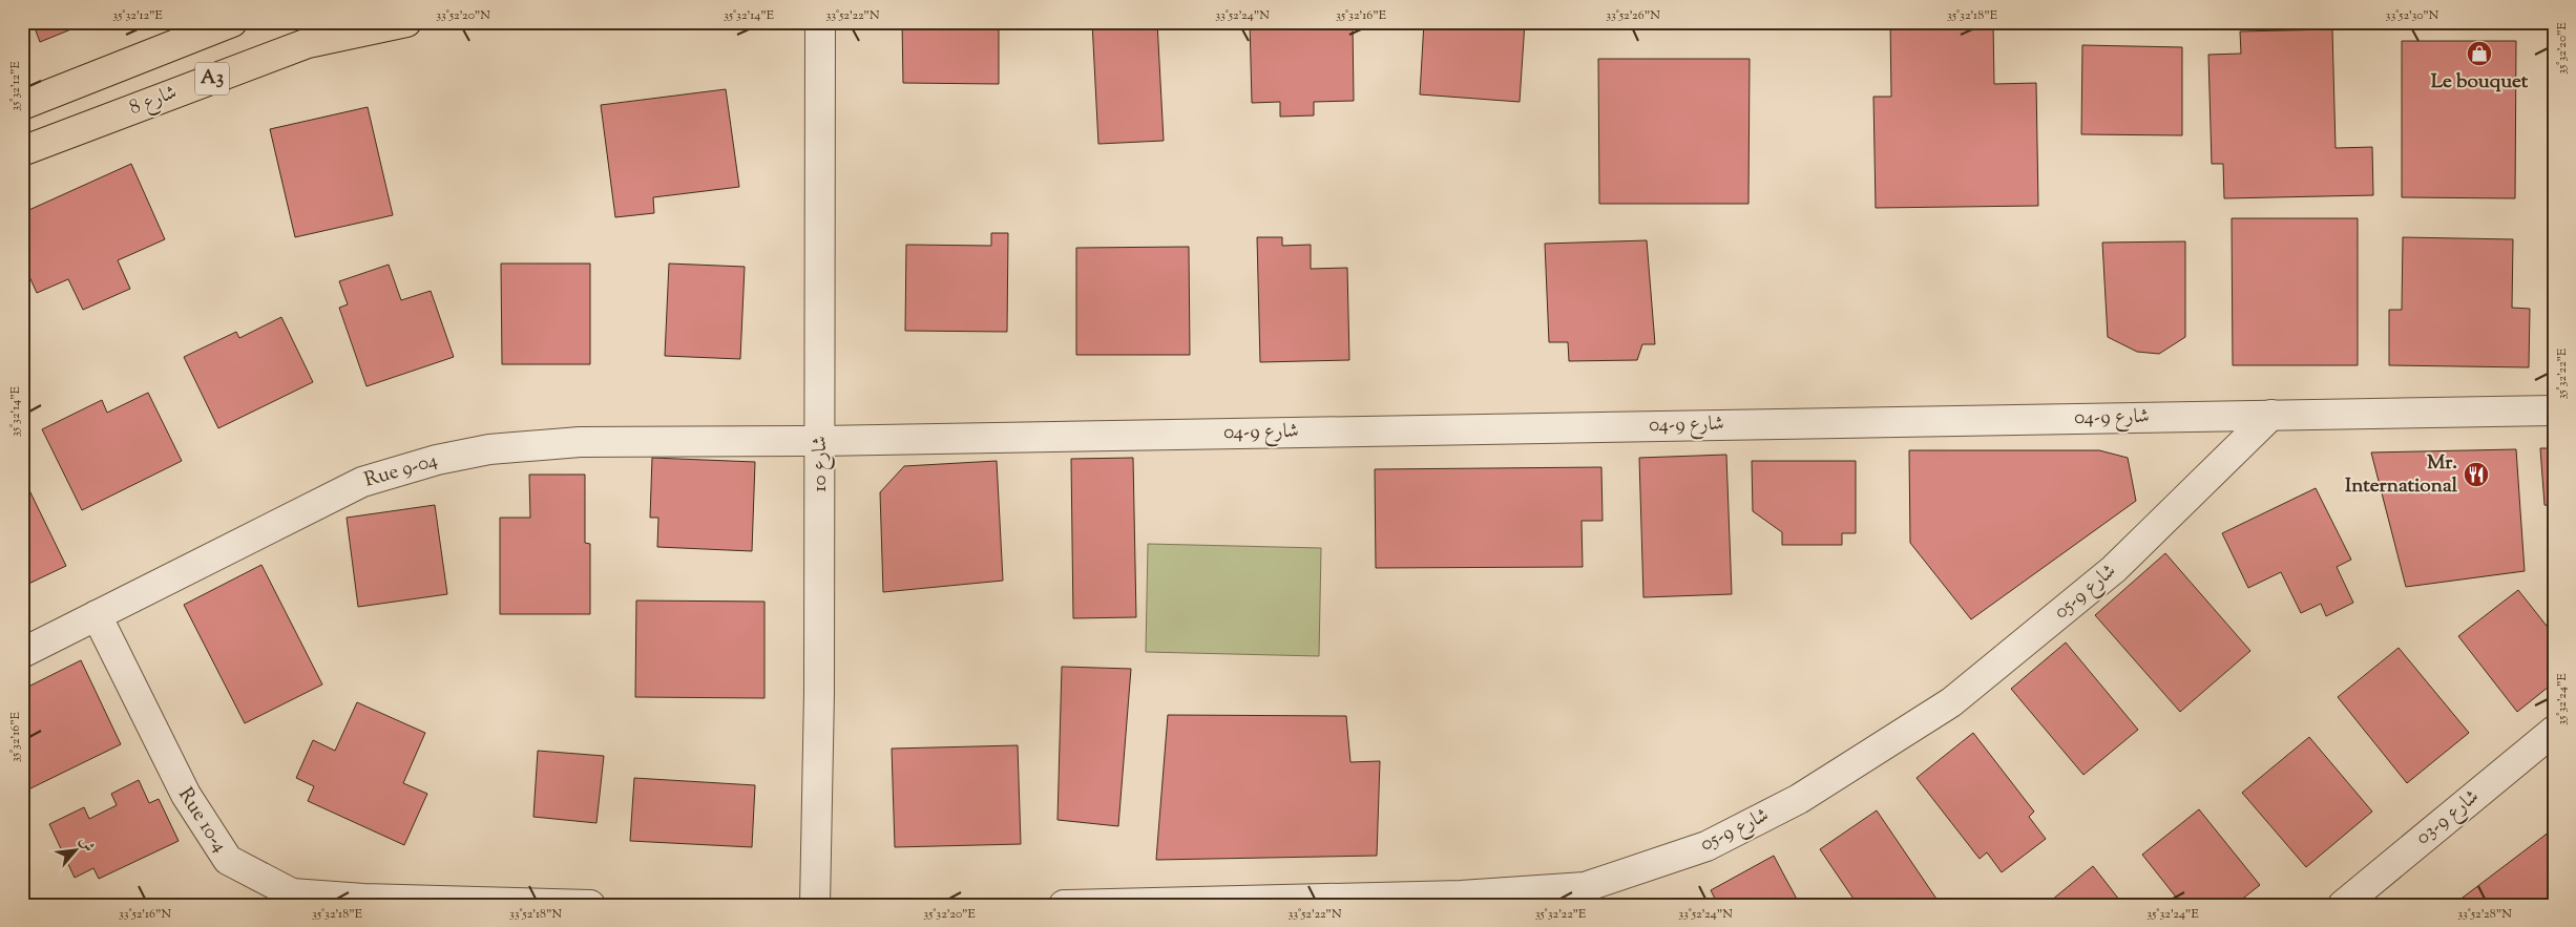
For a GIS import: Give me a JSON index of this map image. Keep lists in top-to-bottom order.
{
  "streets": {
    "highway": ["A3", "شارع 8"],
    "street": [
      "شارع 9-04",
      "شارع 10",
      "Rue 9-04",
      "شارع 9-05",
      "شارع 9-03",
      "Rue 10-4"
    ]
  },
  "crossings": [
    ["شارع 9-04", "شارع 10"],
    ["شارع 9-04", "Rue 9-04"],
    ["شارع 9-04", "شارع 9-05"],
    ["شارع 10", "Rue 9-04"],
    ["Rue 9-04", "Rue 10-4"]
  ],
  "places": {
    "shop": ["Le bouquet"],
    "restaurant": ["Mr. International"]
  },
  "north": "top right",
  "coordinates": [
    "35°32'12\"E",
    "33°52'20\"N",
    "35°32'14\"E",
    "33°52'22\"N",
    "33°52'24\"N",
    "35°32'16\"E",
    "33°52'26\"N",
    "35°32'18\"E",
    "33°52'30\"N",
    "35°32'20\"E",
    "35°32'22\"E",
    "35°32'24\"E",
    "33°52'16\"N",
    "33°52'18\"N",
    "33°52'28\"N"
  ]
}
